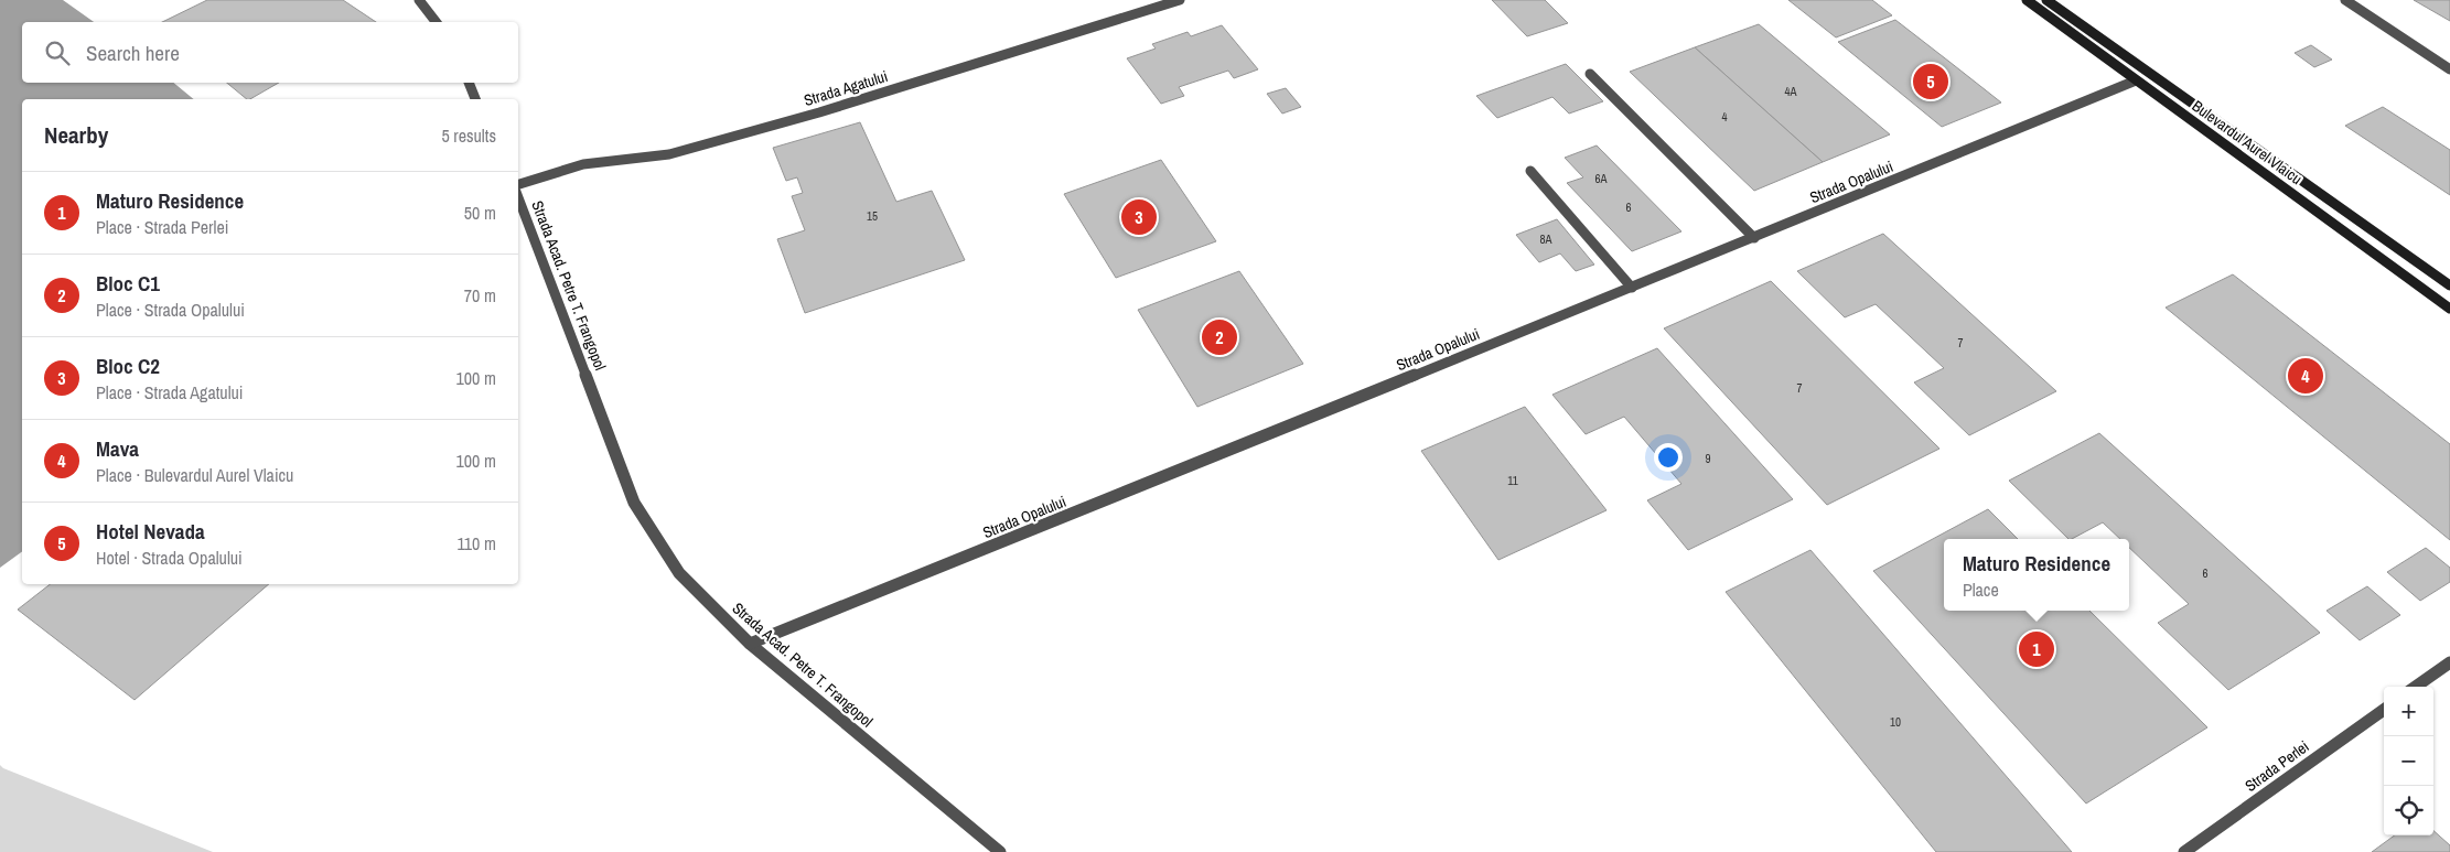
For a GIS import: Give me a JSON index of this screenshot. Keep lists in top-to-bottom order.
{
  "streets": {
    "main road": ["Bulevardul Aurel Vlaicu"],
    "street": [
      "Strada Agatului",
      "Strada Opalului",
      "Strada Acad. Petre T. Frangopol",
      "Strada Perlei"
    ]
  },
  "crossings": [
    ["Bulevardul Aurel Vlaicu", "Strada Opalului"],
    ["Strada Opalului", "Strada Acad. Petre T. Frangopol"]
  ],
  "house_numbers": [
    "4A",
    "4",
    "6A",
    "6",
    "15",
    "8A",
    "7",
    "7",
    "9",
    "11",
    "6",
    "10"
  ],
  "page": {
    "search": "Search here",
    "pins": [
      "5",
      "3",
      "2",
      "4",
      "1"
    ],
    "heading": ["Nearby", "5 results"],
    "list": [
      {
        "mark": "1",
        "name": "Maturo Residence",
        "note": "Place · Strada Perlei",
        "value": "50 m"
      },
      {
        "mark": "2",
        "name": "Bloc C1",
        "note": "Place · Strada Opalului",
        "value": "70 m"
      },
      {
        "mark": "3",
        "name": "Bloc C2",
        "note": "Place · Strada Agatului",
        "value": "100 m"
      },
      {
        "mark": "4",
        "name": "Mava",
        "note": "Place · Bulevardul Aurel Vlaicu",
        "value": "100 m"
      },
      {
        "mark": "5",
        "name": "Hotel Nevada",
        "note": "Hotel · Strada Opalului",
        "value": "110 m"
      }
    ],
    "popup": ["Maturo Residence", "Place"],
    "map_buttons": ["+", "−"]
  }
}
